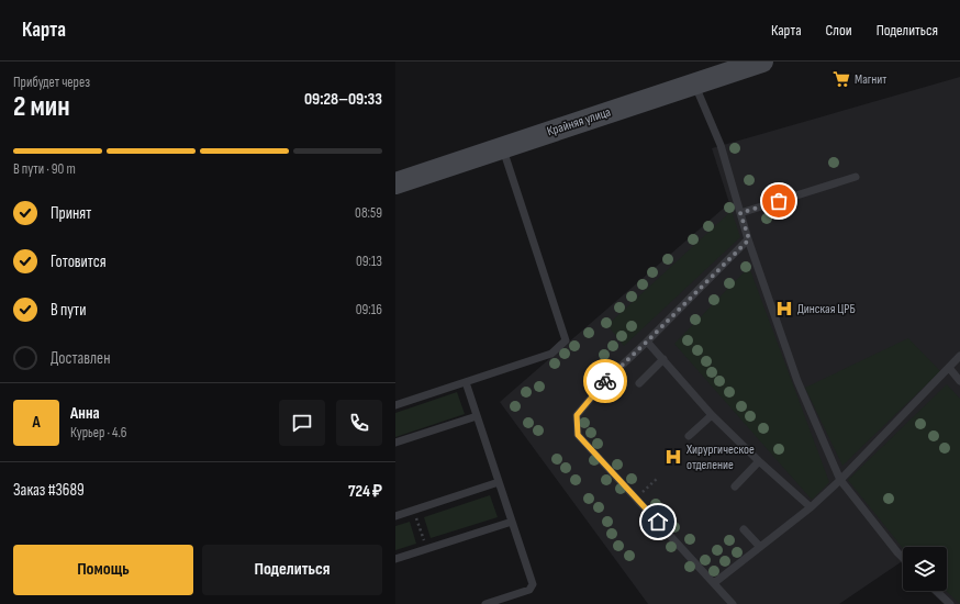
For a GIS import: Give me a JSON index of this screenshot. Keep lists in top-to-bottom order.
{
  "streets": {
    "main road": ["Крайняя улица"]
  },
  "places": {
    "supermarket": ["Магнит"],
    "hospital": ["Динская ЦРБ", "Хирургическое отделение"]
  },
  "page": {
    "header": "Карта",
    "nav": ["Карта", "Слои", "Поделиться"],
    "heading": ["2 мин", "Прибудет через", "09:28–09:33"],
    "panel": [
      "Анна",
      "Курьер · 4.6",
      "Заказ #3689",
      "724 ₽"
    ],
    "bar": "В пути · 90 m",
    "list": [
      ["Принят", "08:59"],
      ["Готовится", "09:13"],
      ["В пути", "09:16"],
      "Доставлен"
    ],
    "round": "А",
    "buttons": ["Помощь", "Поделиться"]
  }
}
